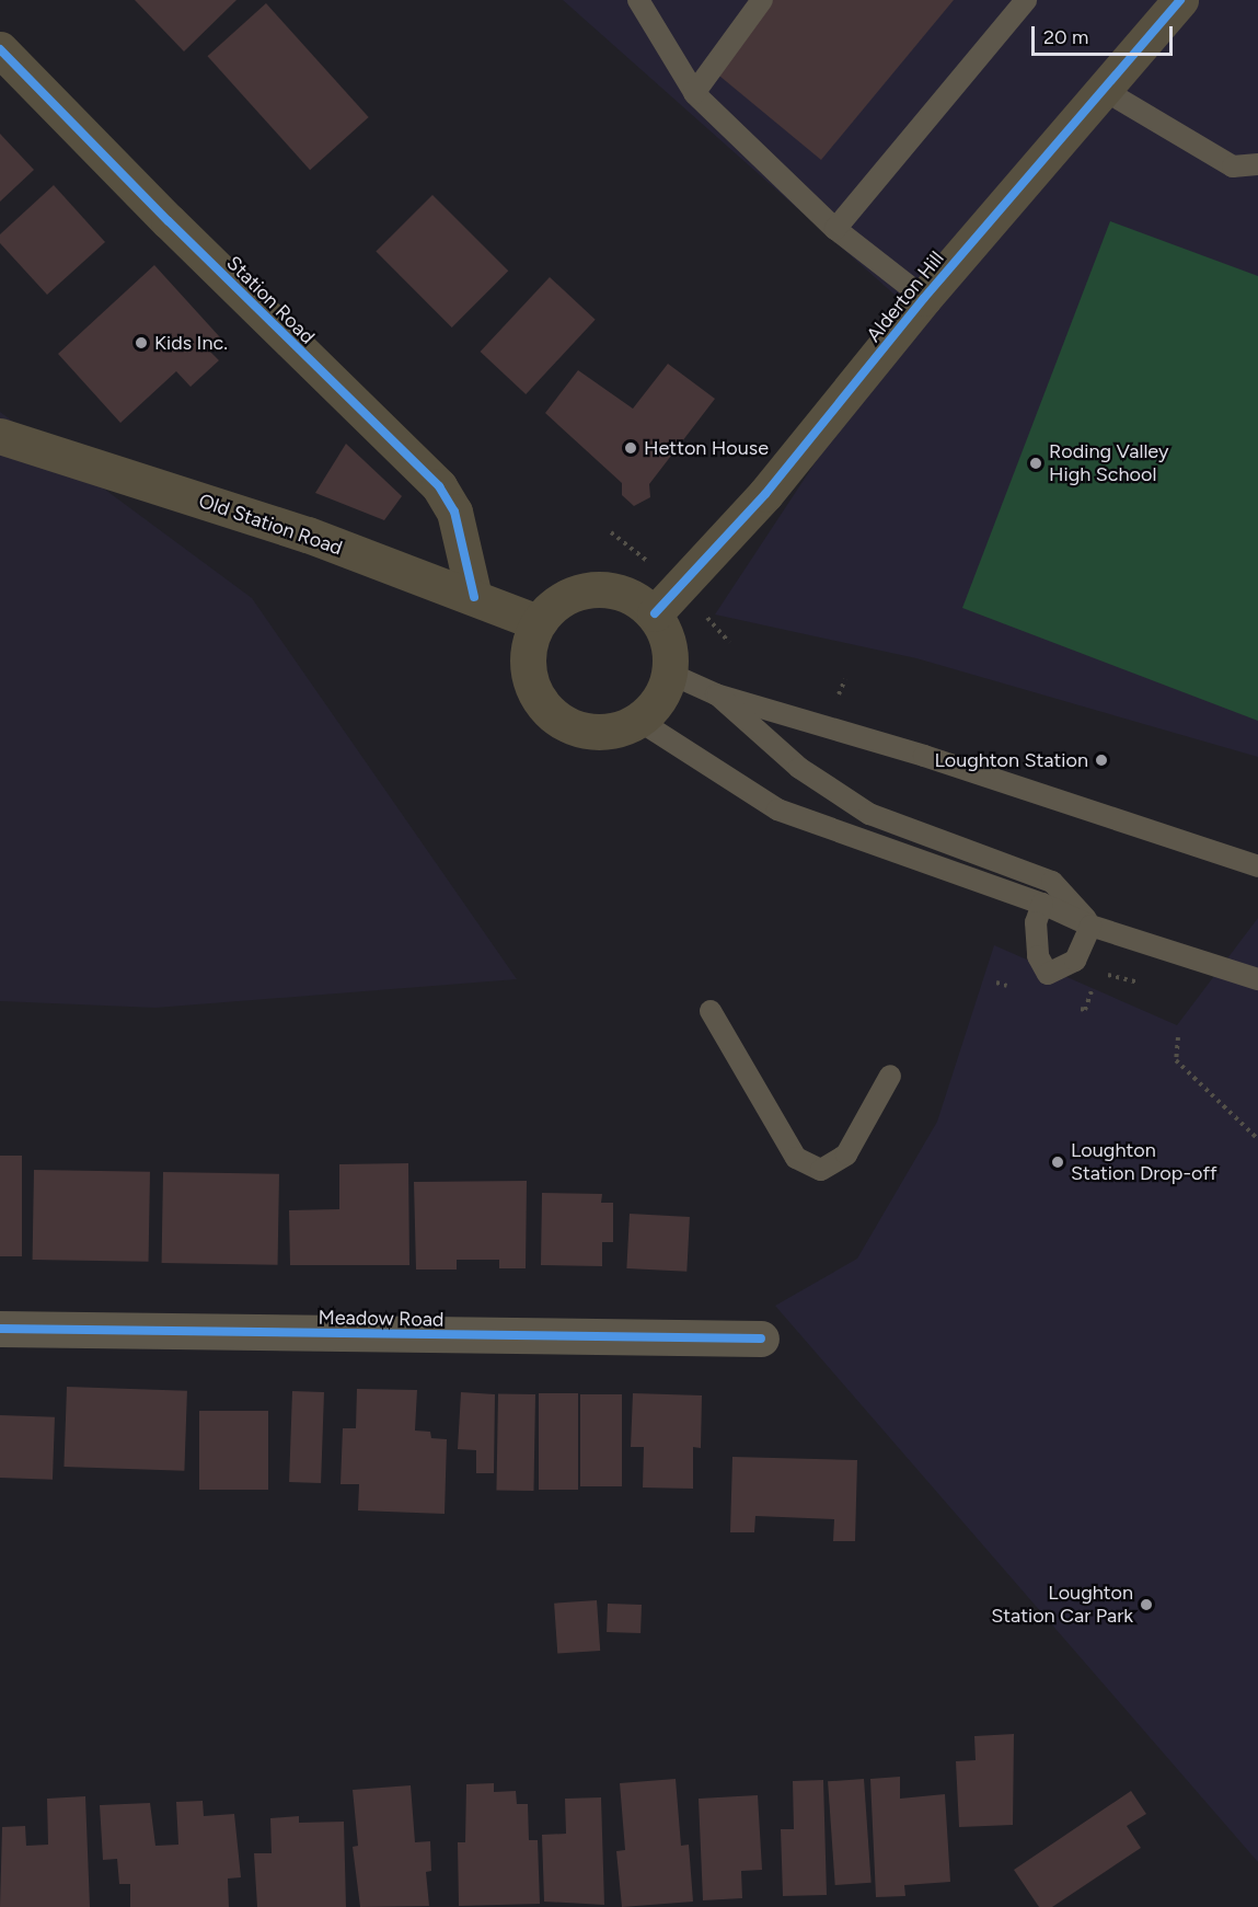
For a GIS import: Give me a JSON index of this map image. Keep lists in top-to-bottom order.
{
  "streets": {
    "street": [
      "Alderton Hill",
      "Station Road",
      "Old Station Road",
      "Meadow Road"
    ]
  },
  "crossings": [
    ["Alderton Hill", "Old Station Road"],
    ["Station Road", "Old Station Road"]
  ],
  "places": [
    "Kids Inc.",
    "Hetton House",
    "Roding Valley High School",
    "Loughton Station",
    "Loughton Station Drop-off",
    "Loughton Station Car Park"
  ],
  "scale_bar": "20 m"
}
